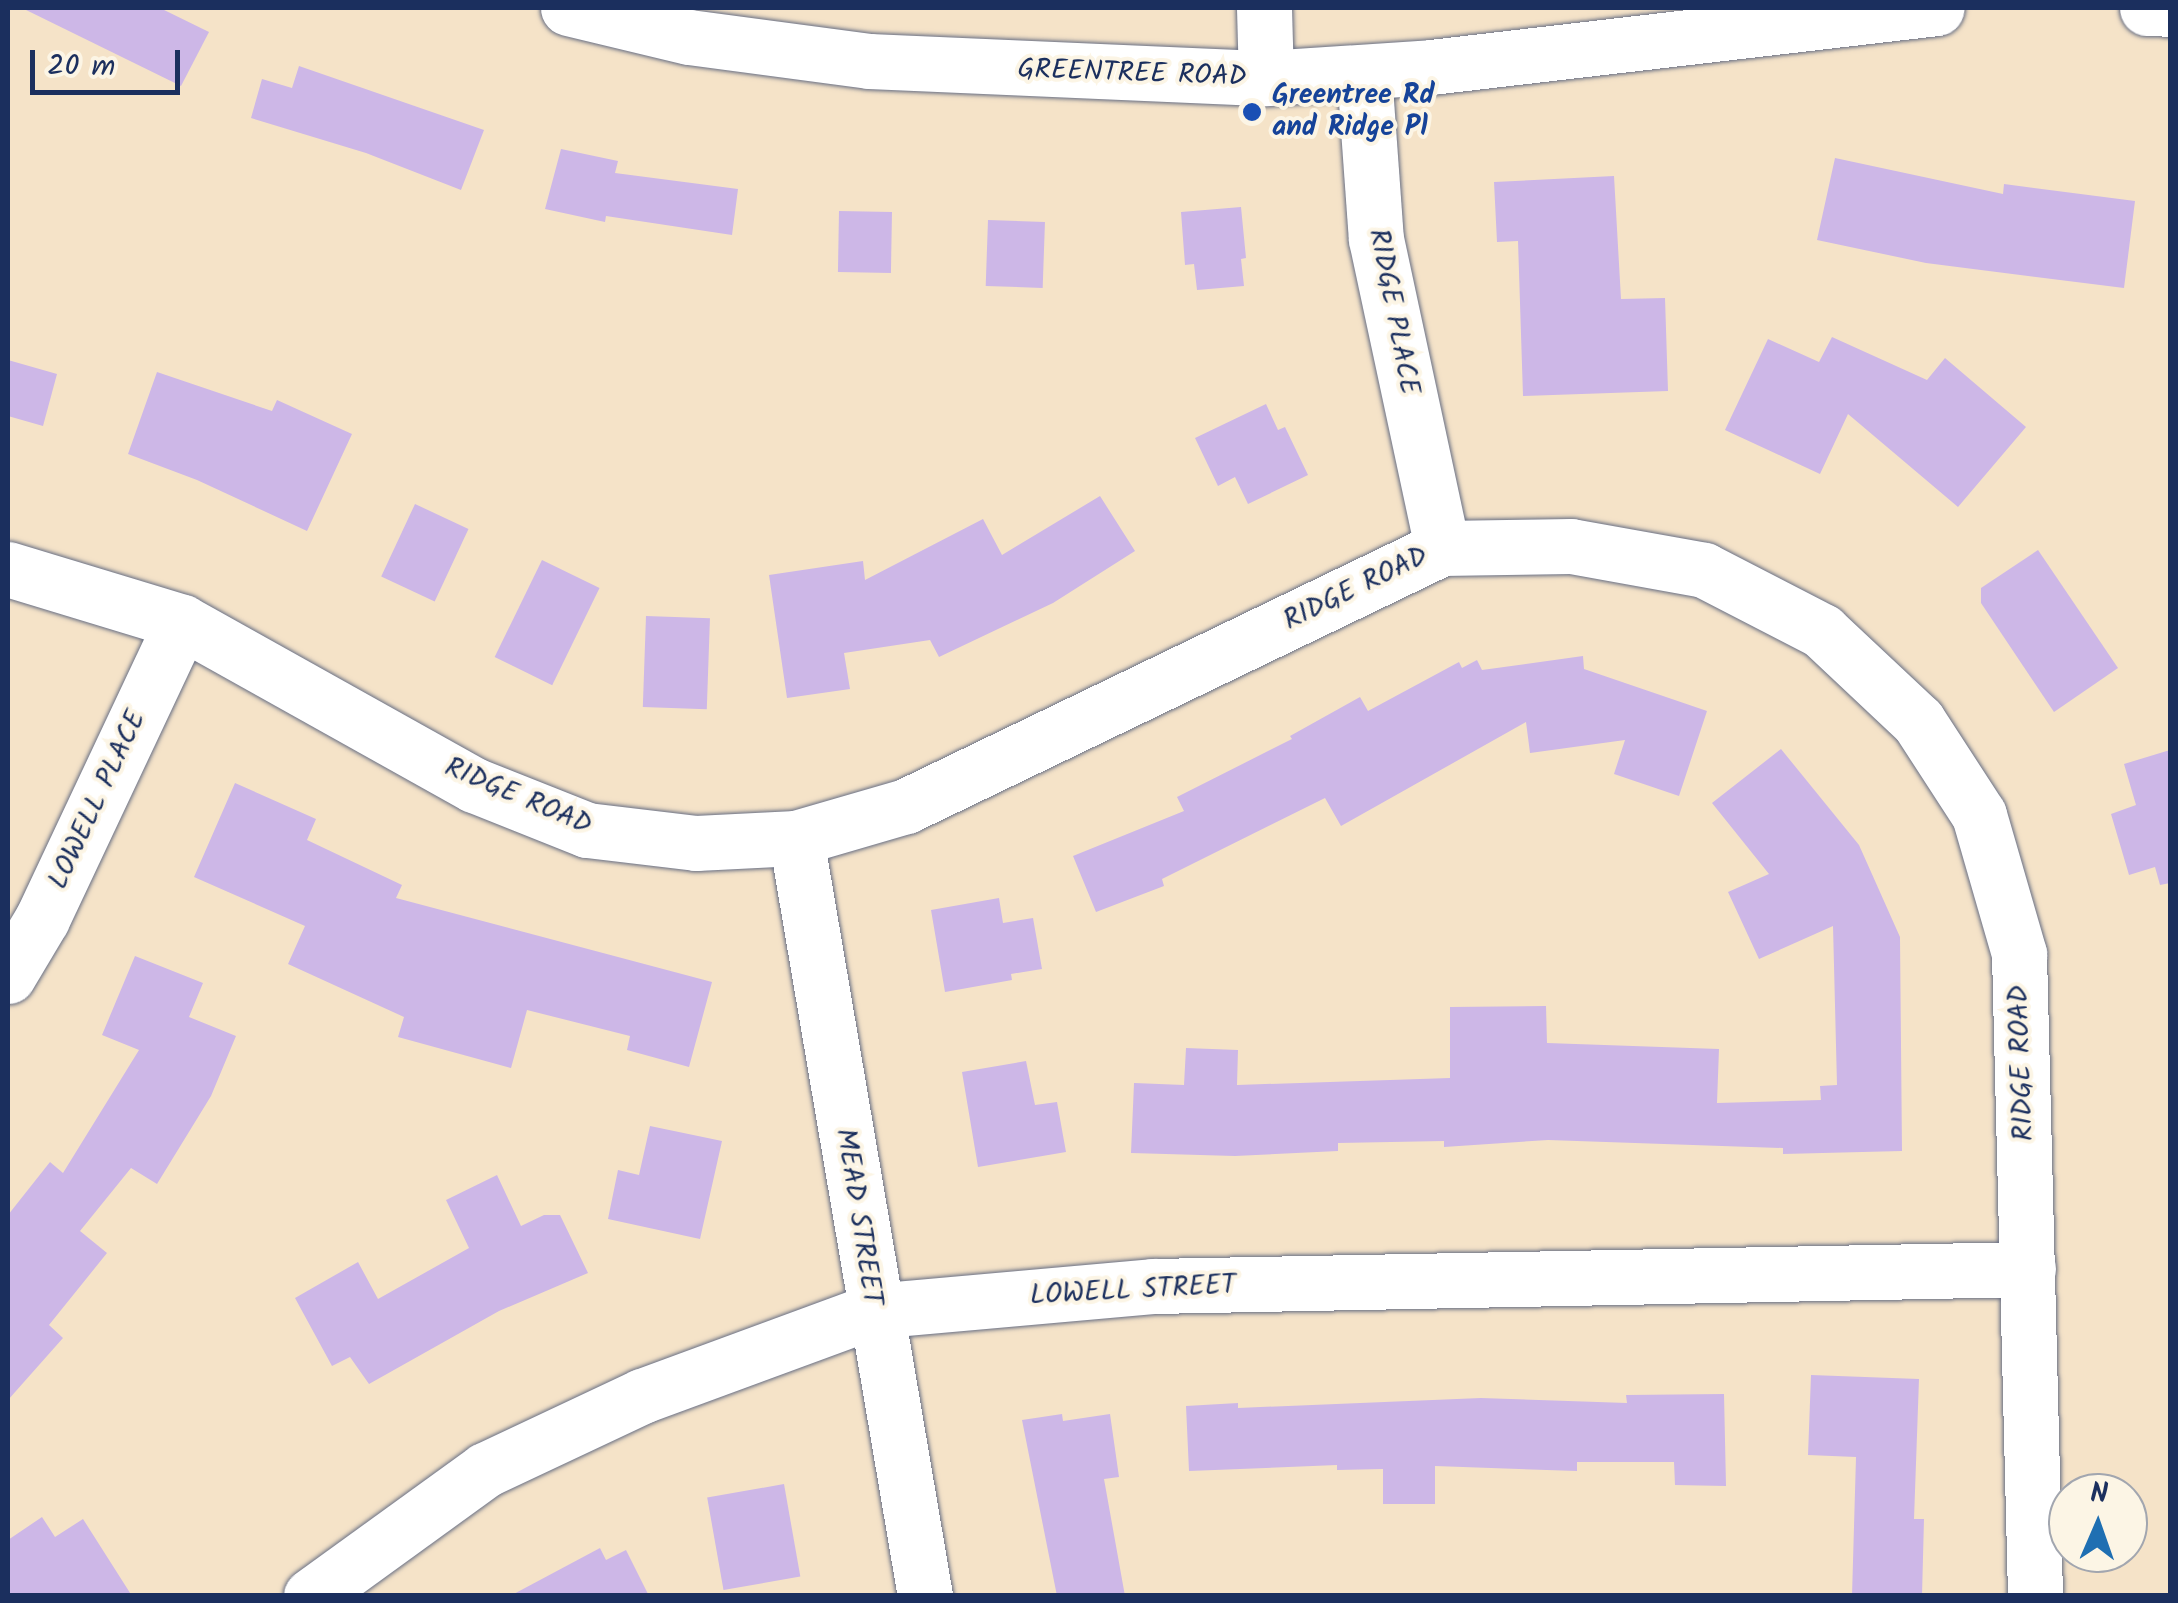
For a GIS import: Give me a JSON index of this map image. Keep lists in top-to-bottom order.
{
  "streets": {
    "street": [
      "GREENTREE ROAD",
      "RIDGE PLACE",
      "RIDGE ROAD",
      "LOWELL PLACE",
      "MEAD STREET",
      "LOWELL STREET"
    ]
  },
  "crossings": [
    ["GREENTREE ROAD", "RIDGE PLACE"],
    ["RIDGE PLACE", "RIDGE ROAD"],
    ["RIDGE ROAD", "LOWELL PLACE"],
    ["RIDGE ROAD", "MEAD STREET"],
    ["RIDGE ROAD", "LOWELL STREET"],
    ["MEAD STREET", "LOWELL STREET"]
  ],
  "places": ["Greentree Rd and Ridge Pl"],
  "scale_bar": "20 m",
  "north": "top"
}
